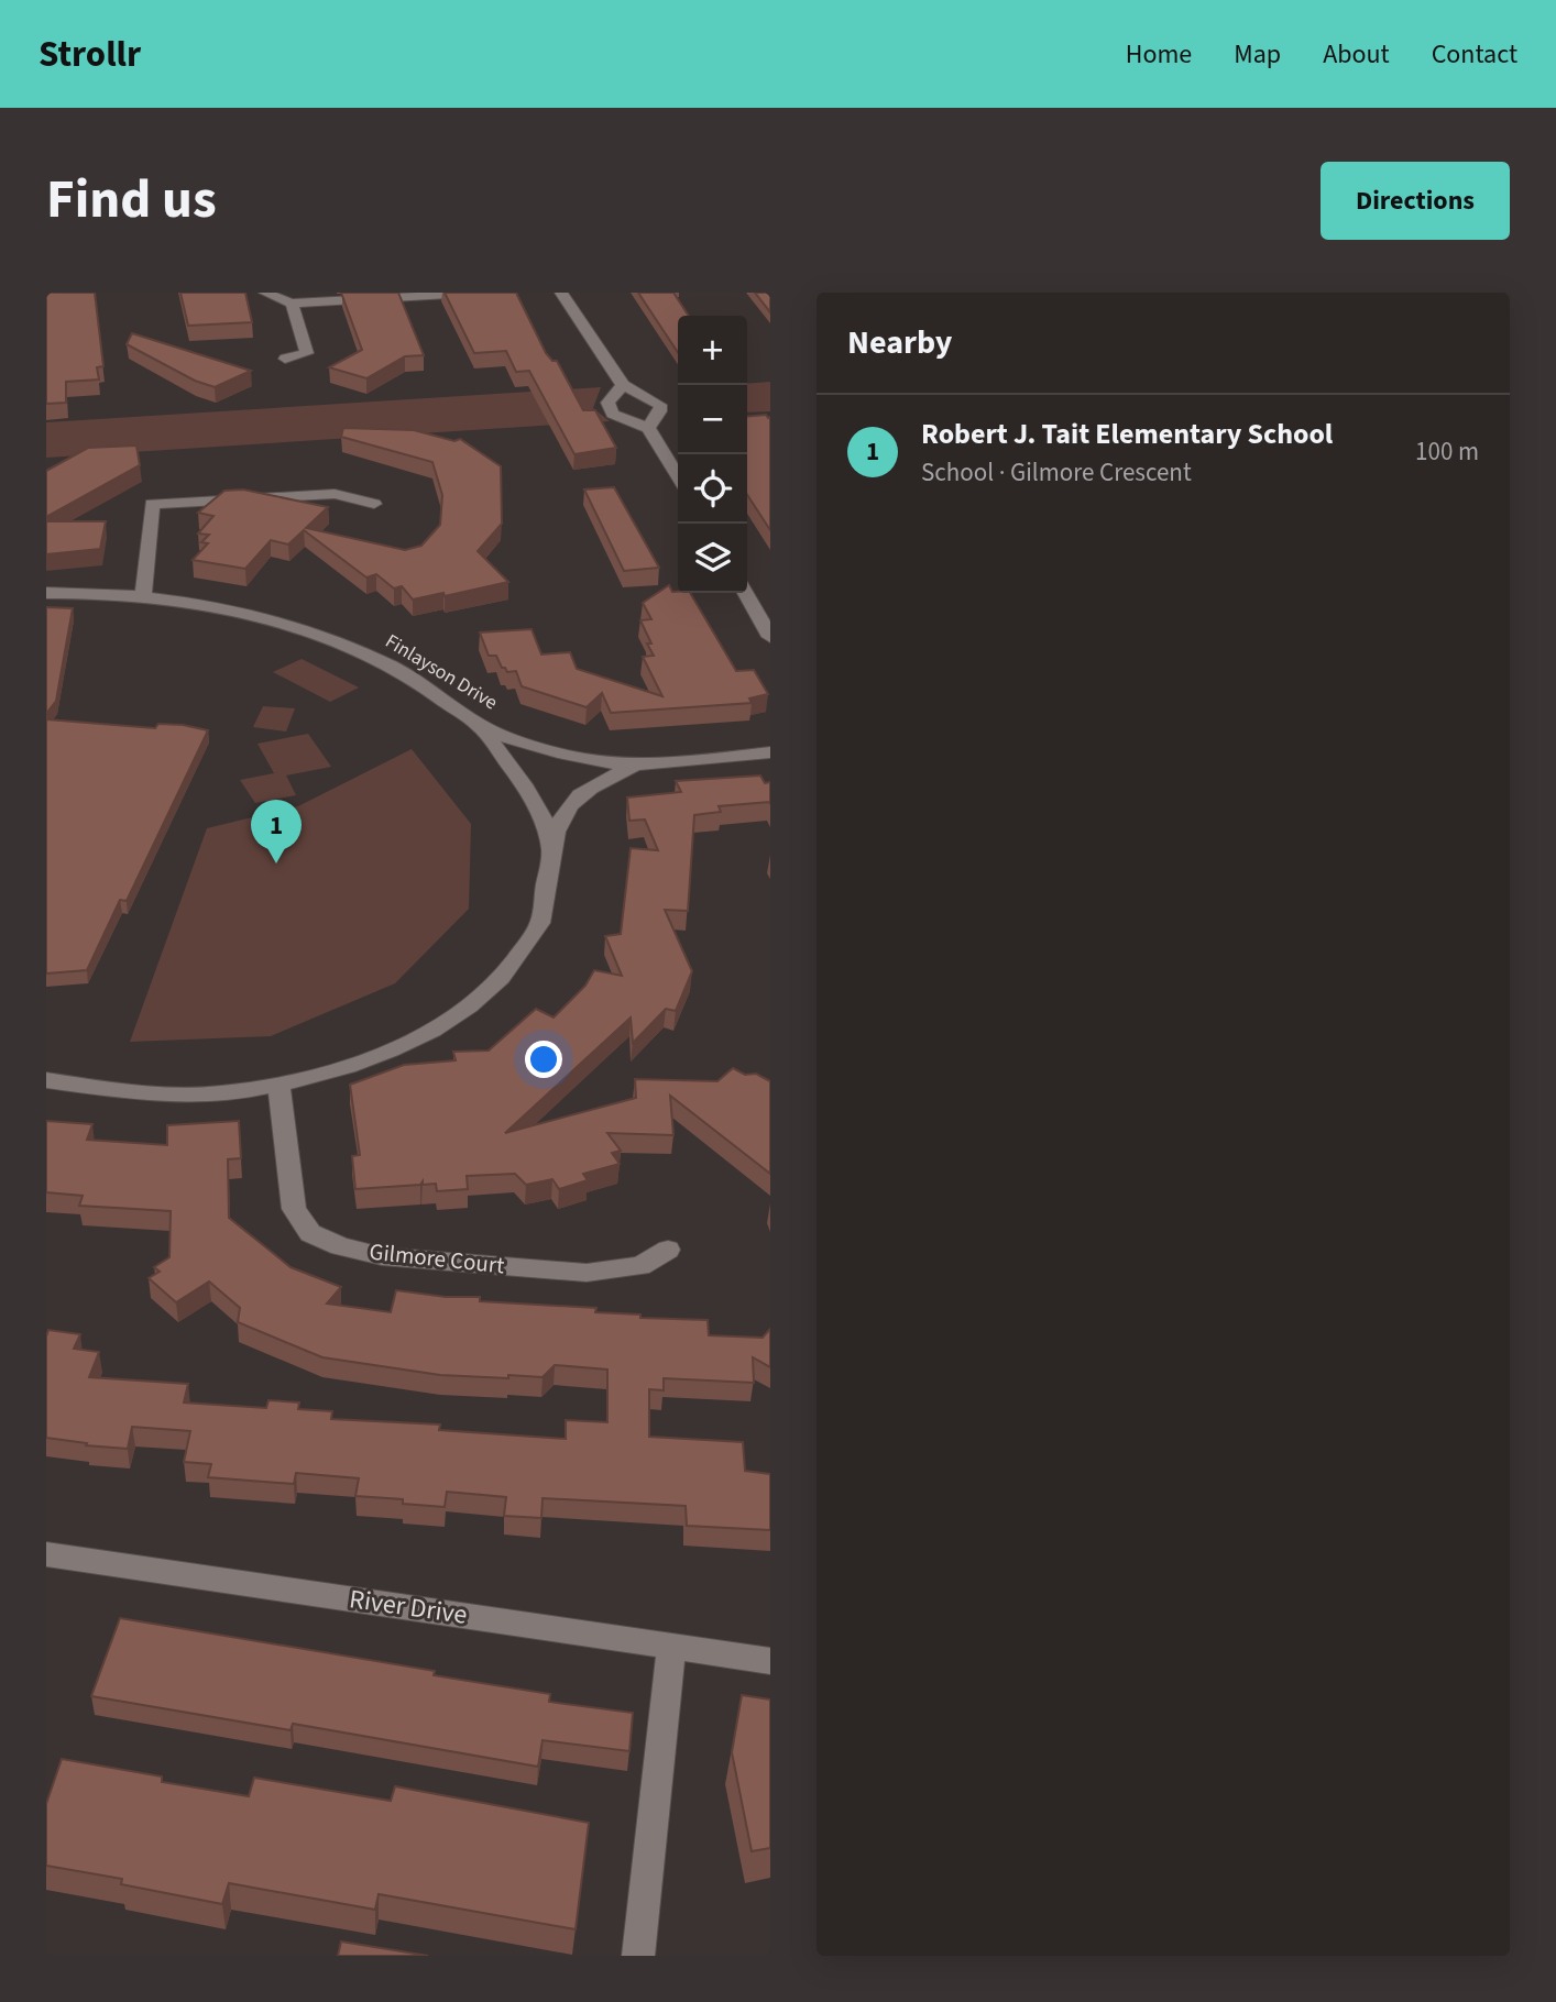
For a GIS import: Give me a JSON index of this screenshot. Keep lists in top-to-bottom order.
{
  "streets": {
    "street": ["Finlayson Drive", "Gilmore Court", "River Drive"]
  },
  "page": {
    "header": "Strollr",
    "nav": [
      "Home",
      "Map",
      "About",
      "Contact"
    ],
    "title": "Find us",
    "buttons": "Directions",
    "heading": "Nearby",
    "map_buttons": ["+", "−"],
    "list": [
      {
        "mark": "1",
        "name": "Robert J. Tait Elementary School",
        "note": "School · Gilmore Crescent",
        "value": "100 m"
      }
    ],
    "pins": "1"
  }
}
